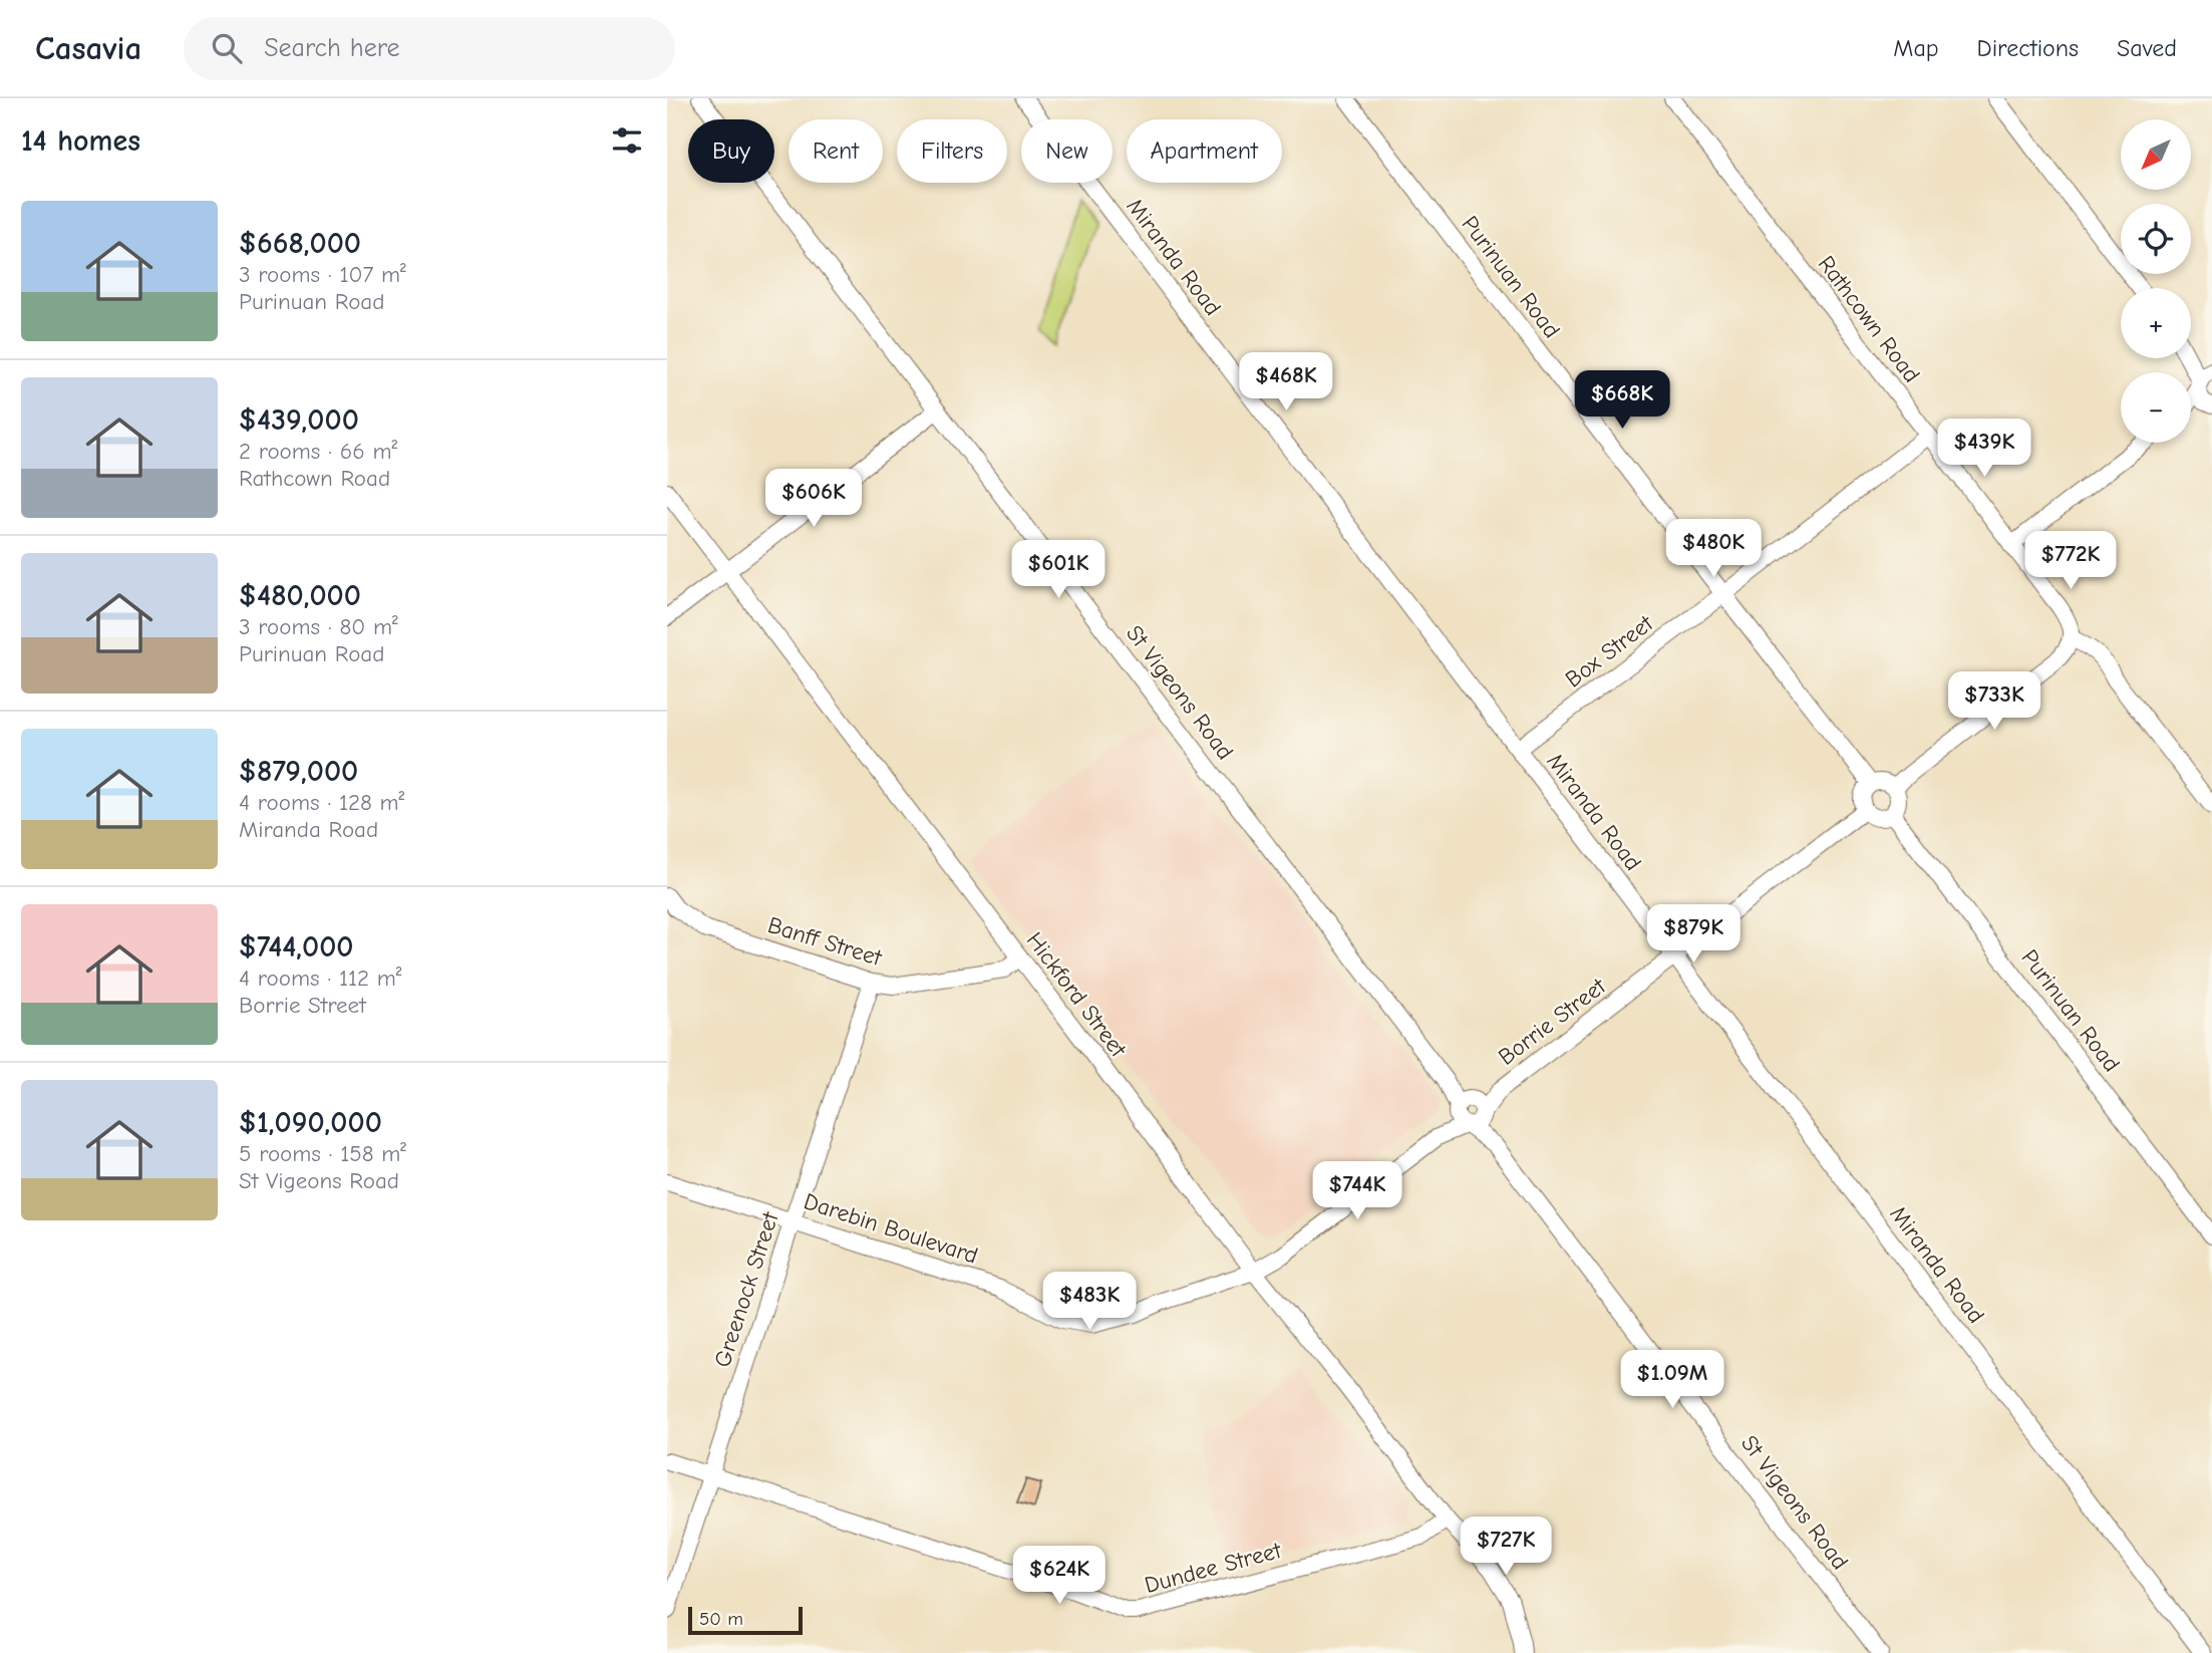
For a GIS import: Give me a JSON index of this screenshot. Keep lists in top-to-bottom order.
{
  "streets": {
    "street": [
      "Miranda Road",
      "Purinuan Road",
      "Rathcown Road",
      "Box Street",
      "St Vigeons Road",
      "Banff Street",
      "Hickford Street",
      "Borrie Street",
      "Darebin Boulevard",
      "Greenock Street",
      "Dundee Street"
    ]
  },
  "crossings": [
    ["Miranda Road", "Box Street"],
    ["Miranda Road", "Borrie Street"],
    ["Purinuan Road", "Box Street"],
    ["Purinuan Road", "Borrie Street"],
    ["Rathcown Road", "Box Street"],
    ["St Vigeons Road", "Borrie Street"],
    ["Banff Street", "Hickford Street"],
    ["Banff Street", "Greenock Street"],
    ["Hickford Street", "Borrie Street"],
    ["Hickford Street", "Darebin Boulevard"],
    ["Hickford Street", "Dundee Street"],
    ["Borrie Street", "Darebin Boulevard"],
    ["Darebin Boulevard", "Greenock Street"],
    ["Greenock Street", "Dundee Street"]
  ],
  "scale_bar": "50 m",
  "north": "bottom left",
  "page": {
    "header": "Casavia",
    "search": "Search here",
    "nav": ["Map", "Directions", "Saved"],
    "heading": "14 homes",
    "map_buttons": ["+", "−"],
    "chip": [
      "Buy",
      "Rent",
      "Filters",
      "New",
      "Apartment"
    ],
    "list": [
      {
        "name": "$668,000",
        "note": "3 rooms · 107 m² · Purinuan Road"
      },
      {
        "name": "$439,000",
        "note": "2 rooms · 66 m² · Rathcown Road"
      },
      {
        "name": "$480,000",
        "note": "3 rooms · 80 m² · Purinuan Road"
      },
      {
        "name": "$879,000",
        "note": "4 rooms · 128 m² · Miranda Road"
      },
      {
        "name": "$744,000",
        "note": "4 rooms · 112 m² · Borrie Street"
      },
      {
        "name": "$1,090,000",
        "note": "5 rooms · 158 m² · St Vigeons Road"
      }
    ],
    "price": [
      "$468K",
      "$668K",
      "$439K",
      "$606K",
      "$480K",
      "$772K",
      "$601K",
      "$733K",
      "$879K",
      "$744K",
      "$483K",
      "$1.09M",
      "$727K",
      "$624K"
    ],
    "scale": "50 m"
  }
}
